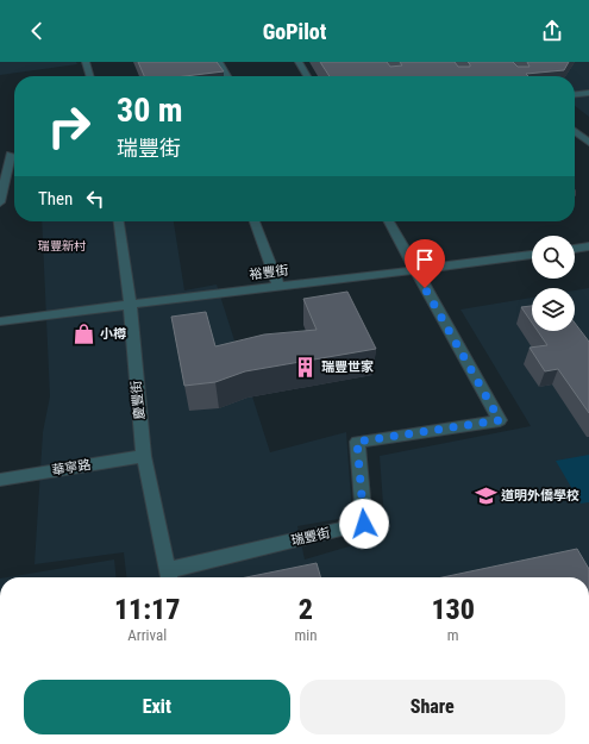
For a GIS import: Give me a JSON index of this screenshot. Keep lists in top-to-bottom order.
{
  "streets": {
    "street": [
      "裕豐街",
      "慶豐街",
      "華寧路",
      "瑞豐街"
    ]
  },
  "crossings": [
    ["裕豐街", "慶豐街"],
    ["裕豐街", "瑞豐街"],
    ["慶豐街", "華寧路"],
    ["慶豐街", "瑞豐街"]
  ],
  "districts": ["瑞豐新村"],
  "places": {
    "shop": ["小樽"],
    "building": ["瑞豐世家"],
    "school or university": ["道明外僑學校"]
  },
  "page": {
    "header": "GoPilot",
    "turn": ["30 m", "瑞豐街"],
    "then": "Then",
    "eta": [
      "11:17",
      "Arrival",
      "2",
      "min",
      "130",
      "m"
    ],
    "buttons": ["Exit", "Share"]
  }
}
